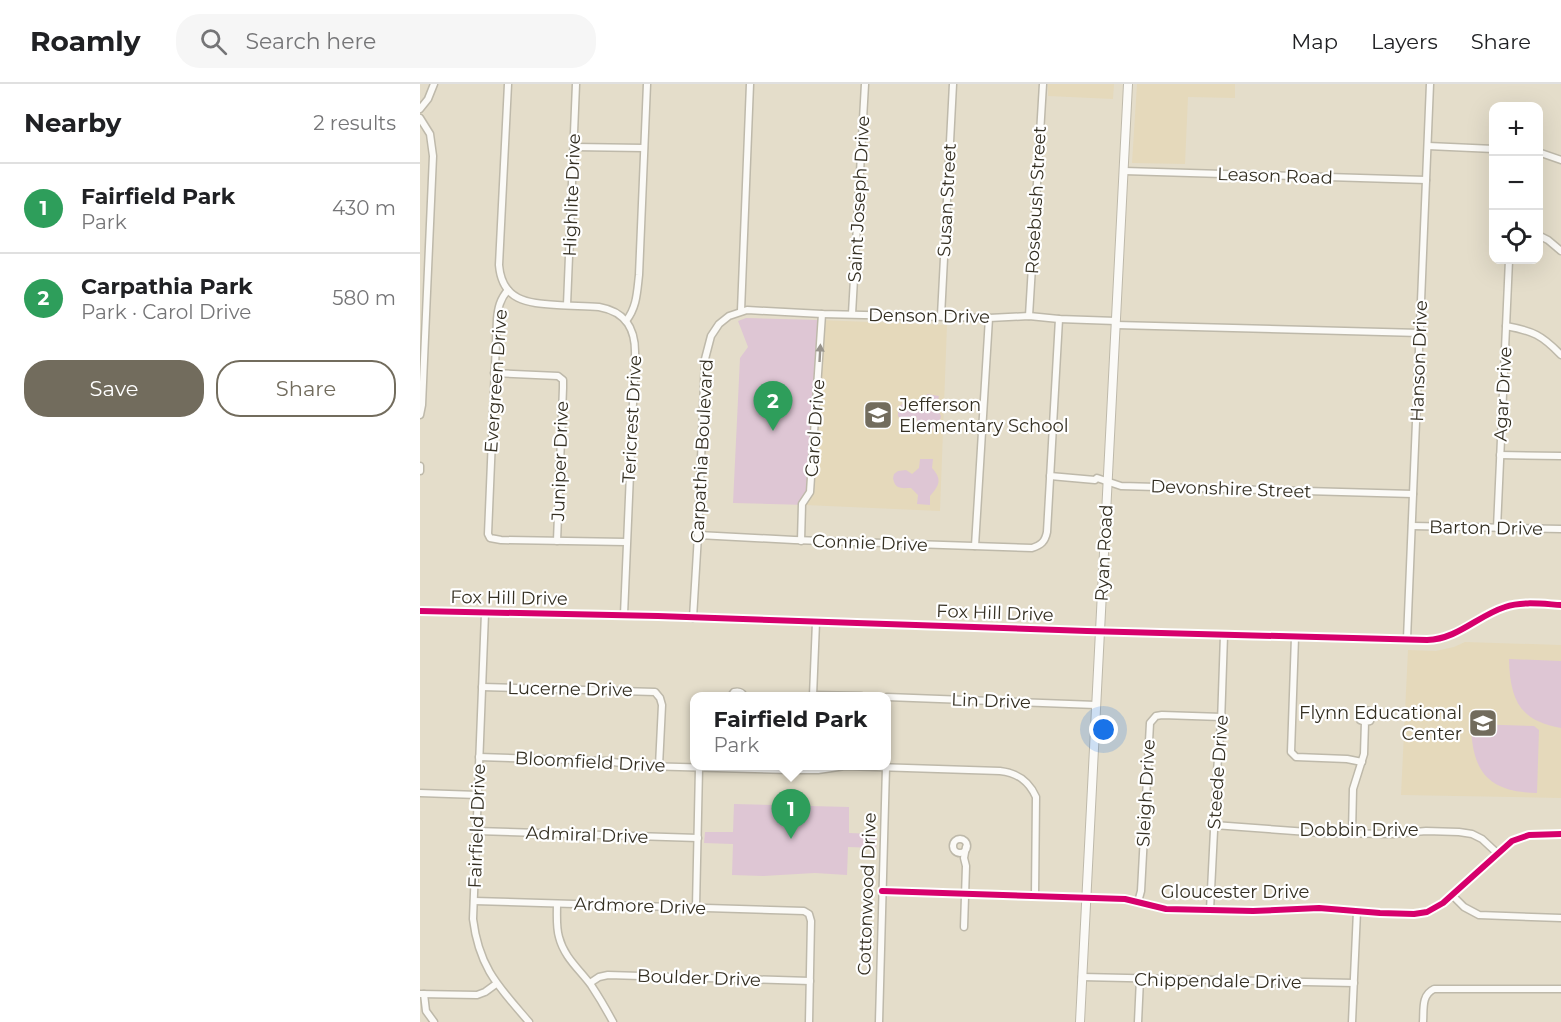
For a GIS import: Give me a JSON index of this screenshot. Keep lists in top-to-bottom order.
{
  "streets": {
    "main road": ["Ryan Road"],
    "street": [
      "Leason Road",
      "Highlite Drive",
      "Saint Joseph Drive",
      "Susan Street",
      "Rosebush Street",
      "Denson Drive",
      "Hanson Drive",
      "Evergreen Drive",
      "Agar Drive",
      "Tericrest Drive",
      "Carol Drive",
      "Carpathia Boulevard",
      "Juniper Drive",
      "Devonshire Street",
      "Barton Drive",
      "Connie Drive",
      "Fox Hill Drive",
      "Lucerne Drive",
      "Lin Drive",
      "Bloomfield Drive",
      "Steede Drive",
      "Sleigh Drive",
      "Fairfield Drive",
      "Dobbin Drive",
      "Admiral Drive",
      "Gloucester Drive",
      "Cottonwood Drive",
      "Ardmore Drive",
      "Boulder Drive",
      "Chippendale Drive"
    ]
  },
  "crossings": [
    ["Leason Road", "Hanson Drive"],
    ["Leason Road", "Ryan Road"],
    ["Saint Joseph Drive", "Denson Drive"],
    ["Susan Street", "Denson Drive"],
    ["Rosebush Street", "Denson Drive"],
    ["Denson Drive", "Hanson Drive"],
    ["Denson Drive", "Carol Drive"],
    ["Denson Drive", "Carpathia Boulevard"],
    ["Denson Drive", "Ryan Road"],
    ["Hanson Drive", "Devonshire Street"],
    ["Hanson Drive", "Barton Drive"],
    ["Hanson Drive", "Fox Hill Drive"],
    ["Evergreen Drive", "Juniper Drive"],
    ["Agar Drive", "Barton Drive"],
    ["Tericrest Drive", "Fox Hill Drive"],
    ["Carol Drive", "Connie Drive"],
    ["Carpathia Boulevard", "Connie Drive"],
    ["Carpathia Boulevard", "Fox Hill Drive"],
    ["Devonshire Street", "Connie Drive"],
    ["Devonshire Street", "Ryan Road"],
    ["Ryan Road", "Fox Hill Drive"],
    ["Ryan Road", "Lin Drive"],
    ["Ryan Road", "Gloucester Drive"],
    ["Ryan Road", "Chippendale Drive"],
    ["Fox Hill Drive", "Steede Drive"],
    ["Fox Hill Drive", "Fairfield Drive"],
    ["Lucerne Drive", "Bloomfield Drive"],
    ["Lucerne Drive", "Fairfield Drive"],
    ["Bloomfield Drive", "Fairfield Drive"],
    ["Bloomfield Drive", "Gloucester Drive"],
    ["Steede Drive", "Sleigh Drive"],
    ["Steede Drive", "Dobbin Drive"],
    ["Steede Drive", "Gloucester Drive"],
    ["Sleigh Drive", "Gloucester Drive"],
    ["Fairfield Drive", "Admiral Drive"],
    ["Fairfield Drive", "Ardmore Drive"],
    ["Dobbin Drive", "Gloucester Drive"],
    ["Gloucester Drive", "Cottonwood Drive"],
    ["Ardmore Drive", "Boulder Drive"]
  ],
  "one_way": ["Carol Drive"],
  "places": {
    "school or university": ["Jefferson Elementary School", "Flynn Educational Center"]
  },
  "page": {
    "header": "Roamly",
    "search": "Search here",
    "nav": ["Map", "Layers", "Share"],
    "heading": ["Nearby", "2 results"],
    "map_buttons": ["+", "−"],
    "list": [
      {
        "mark": "1",
        "name": "Fairfield Park",
        "note": "Park",
        "value": "430 m"
      },
      {
        "mark": "2",
        "name": "Carpathia Park",
        "note": "Park · Carol Drive",
        "value": "580 m"
      }
    ],
    "buttons": ["Save", "Share"],
    "pins": ["2", "1"],
    "popup": ["Fairfield Park", "Park"]
  }
}
